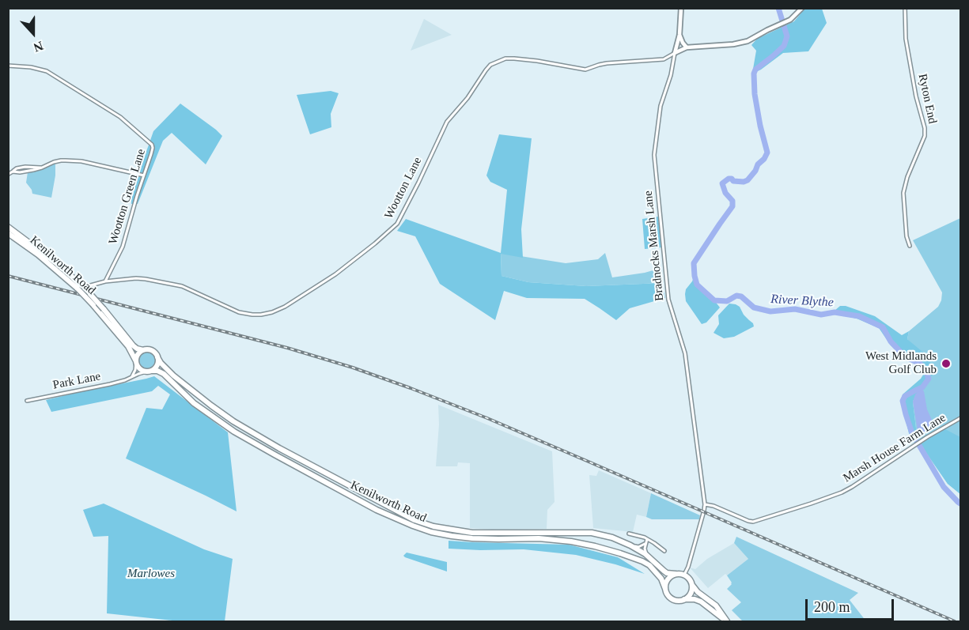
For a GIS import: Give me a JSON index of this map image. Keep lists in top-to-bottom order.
{
  "streets": {
    "highway": ["Kenilworth Road"],
    "street": [
      "Ryton End",
      "Wootton Lane",
      "Wootton Green Lane",
      "Bradnocks Marsh Lane",
      "Park Lane",
      "Marsh House Farm Lane"
    ]
  },
  "crossings": [
    ["Wootton Lane", "Wootton Green Lane"],
    ["Wootton Lane", "Bradnocks Marsh Lane"],
    ["Wootton Lane", "Kenilworth Road"],
    ["Bradnocks Marsh Lane", "Kenilworth Road"],
    ["Bradnocks Marsh Lane", "Marsh House Farm Lane"],
    ["Kenilworth Road", "Park Lane"]
  ],
  "water": ["River Blythe"],
  "parks": ["Marlowes"],
  "places": ["West Midlands Golf Club"],
  "scale_bar": "200 m",
  "north": "bottom"
}
